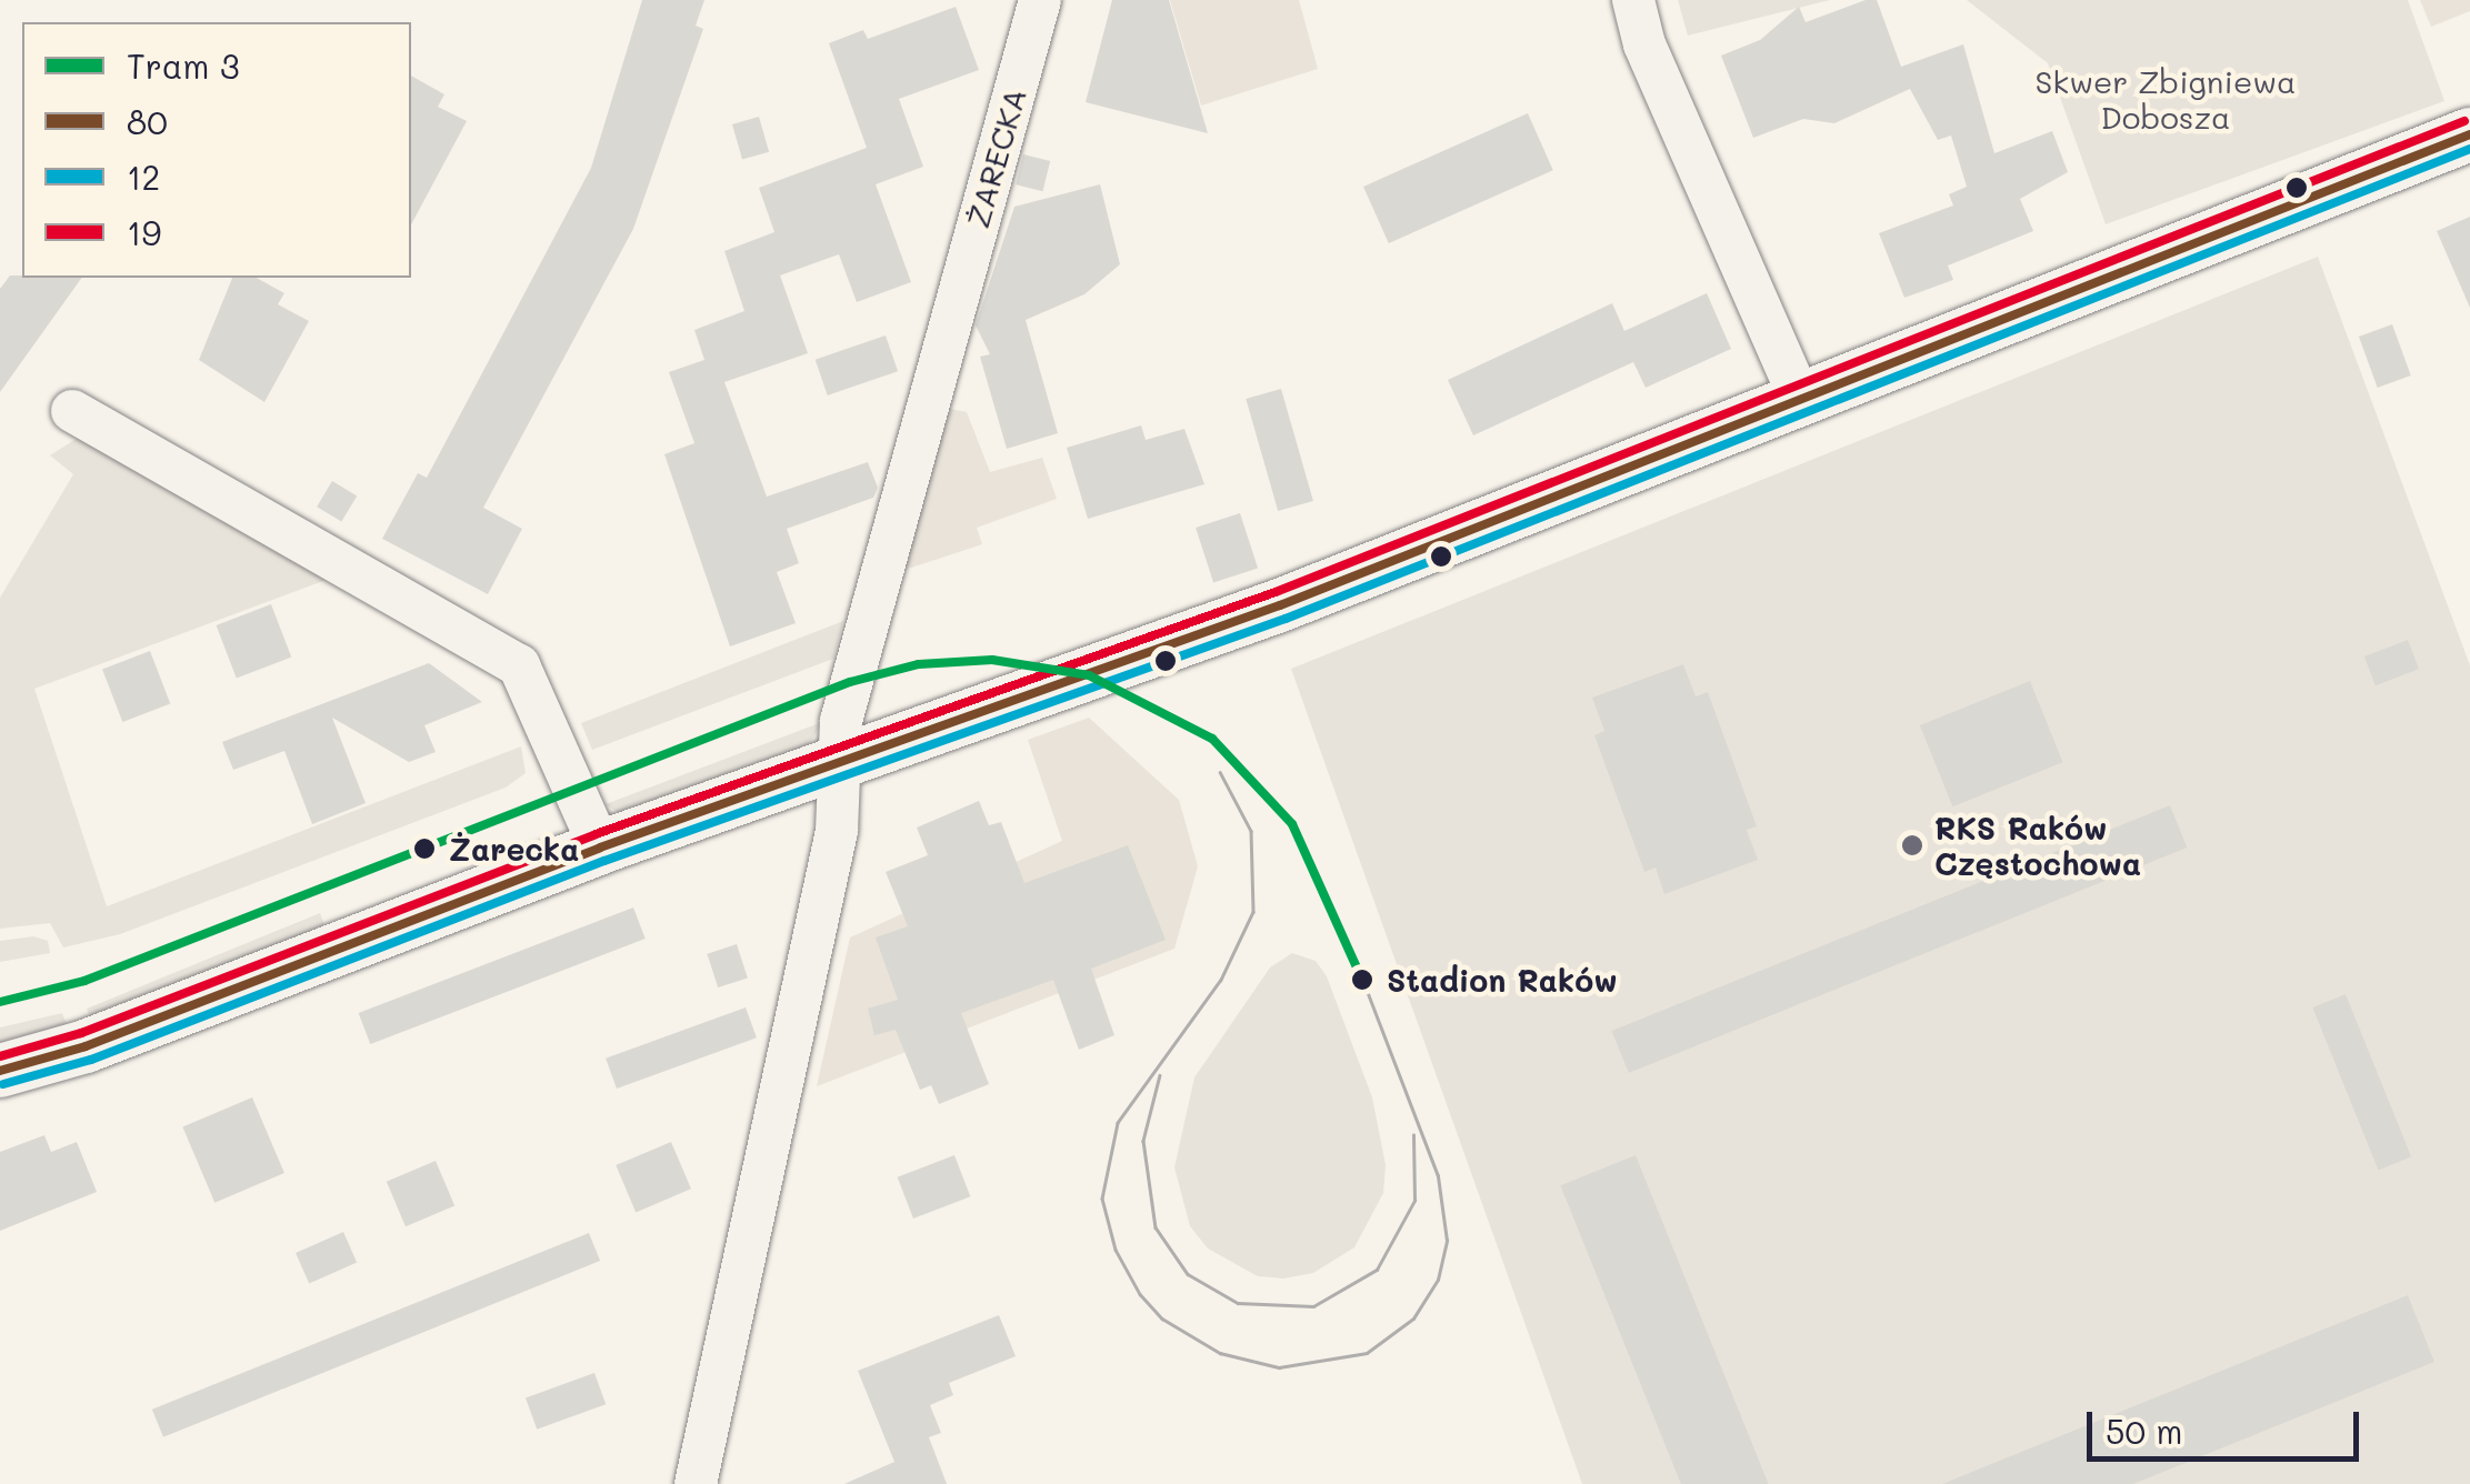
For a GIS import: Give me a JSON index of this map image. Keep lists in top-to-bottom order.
{
  "streets": {
    "street": ["ŻARECKA"]
  },
  "parks": ["Skwer Zbigniewa Dobosza"],
  "places": ["RKS Raków Częstochowa", "Żarecka", "Stadion Raków"],
  "lines": [
    "transit line 19",
    "transit line 80",
    "transit line 12",
    "tram line 3"
  ],
  "legend": [
    "Tram 3",
    "80",
    "12",
    "19"
  ],
  "scale_bar": "50 m"
}
